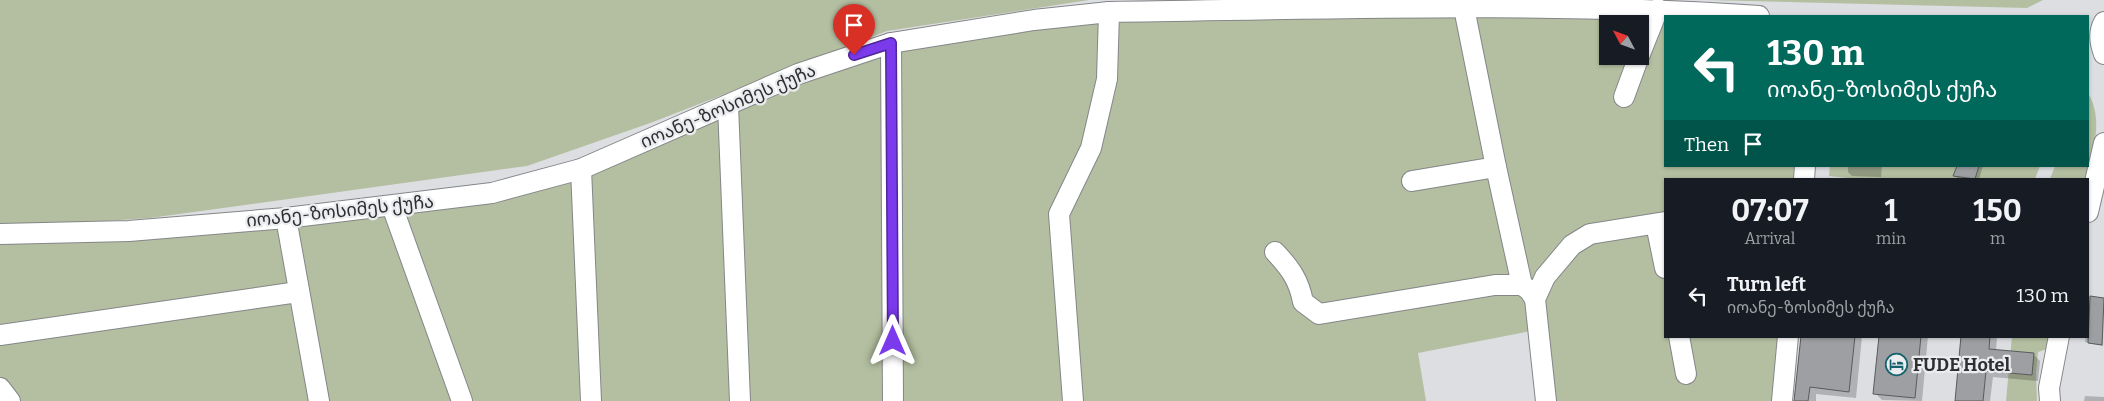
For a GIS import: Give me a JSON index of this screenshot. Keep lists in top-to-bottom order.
{
  "streets": {
    "street": ["იოანე-ზოსიმეს ქუჩა"]
  },
  "places": {
    "hotel": ["FUDE Hotel"]
  },
  "north": "top left",
  "page": {
    "turn": ["130 m", "იოანე-ზოსიმეს ქუჩა"],
    "then": "Then",
    "eta": [
      "07:07",
      "Arrival",
      "1",
      "min",
      "150",
      "m"
    ],
    "list": [
      {
        "name": "Turn left",
        "note": "იოანე-ზოსიმეს ქუჩა",
        "value": "130 m"
      }
    ]
  }
}
